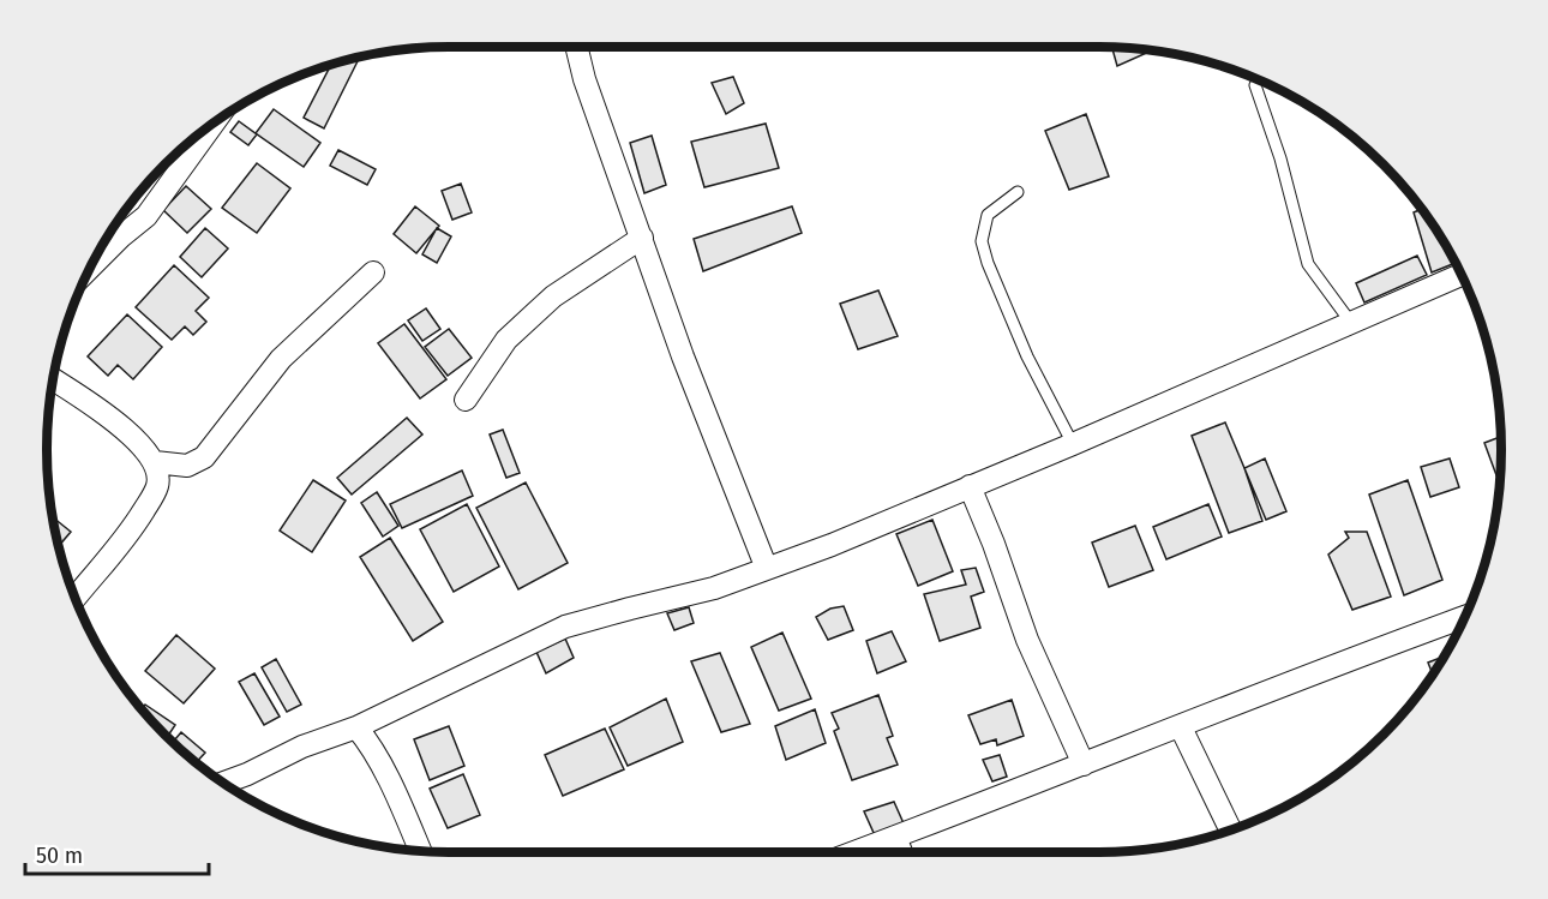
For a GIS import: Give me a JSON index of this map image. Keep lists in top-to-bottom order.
{
  "scale_bar": "50 m"
}
